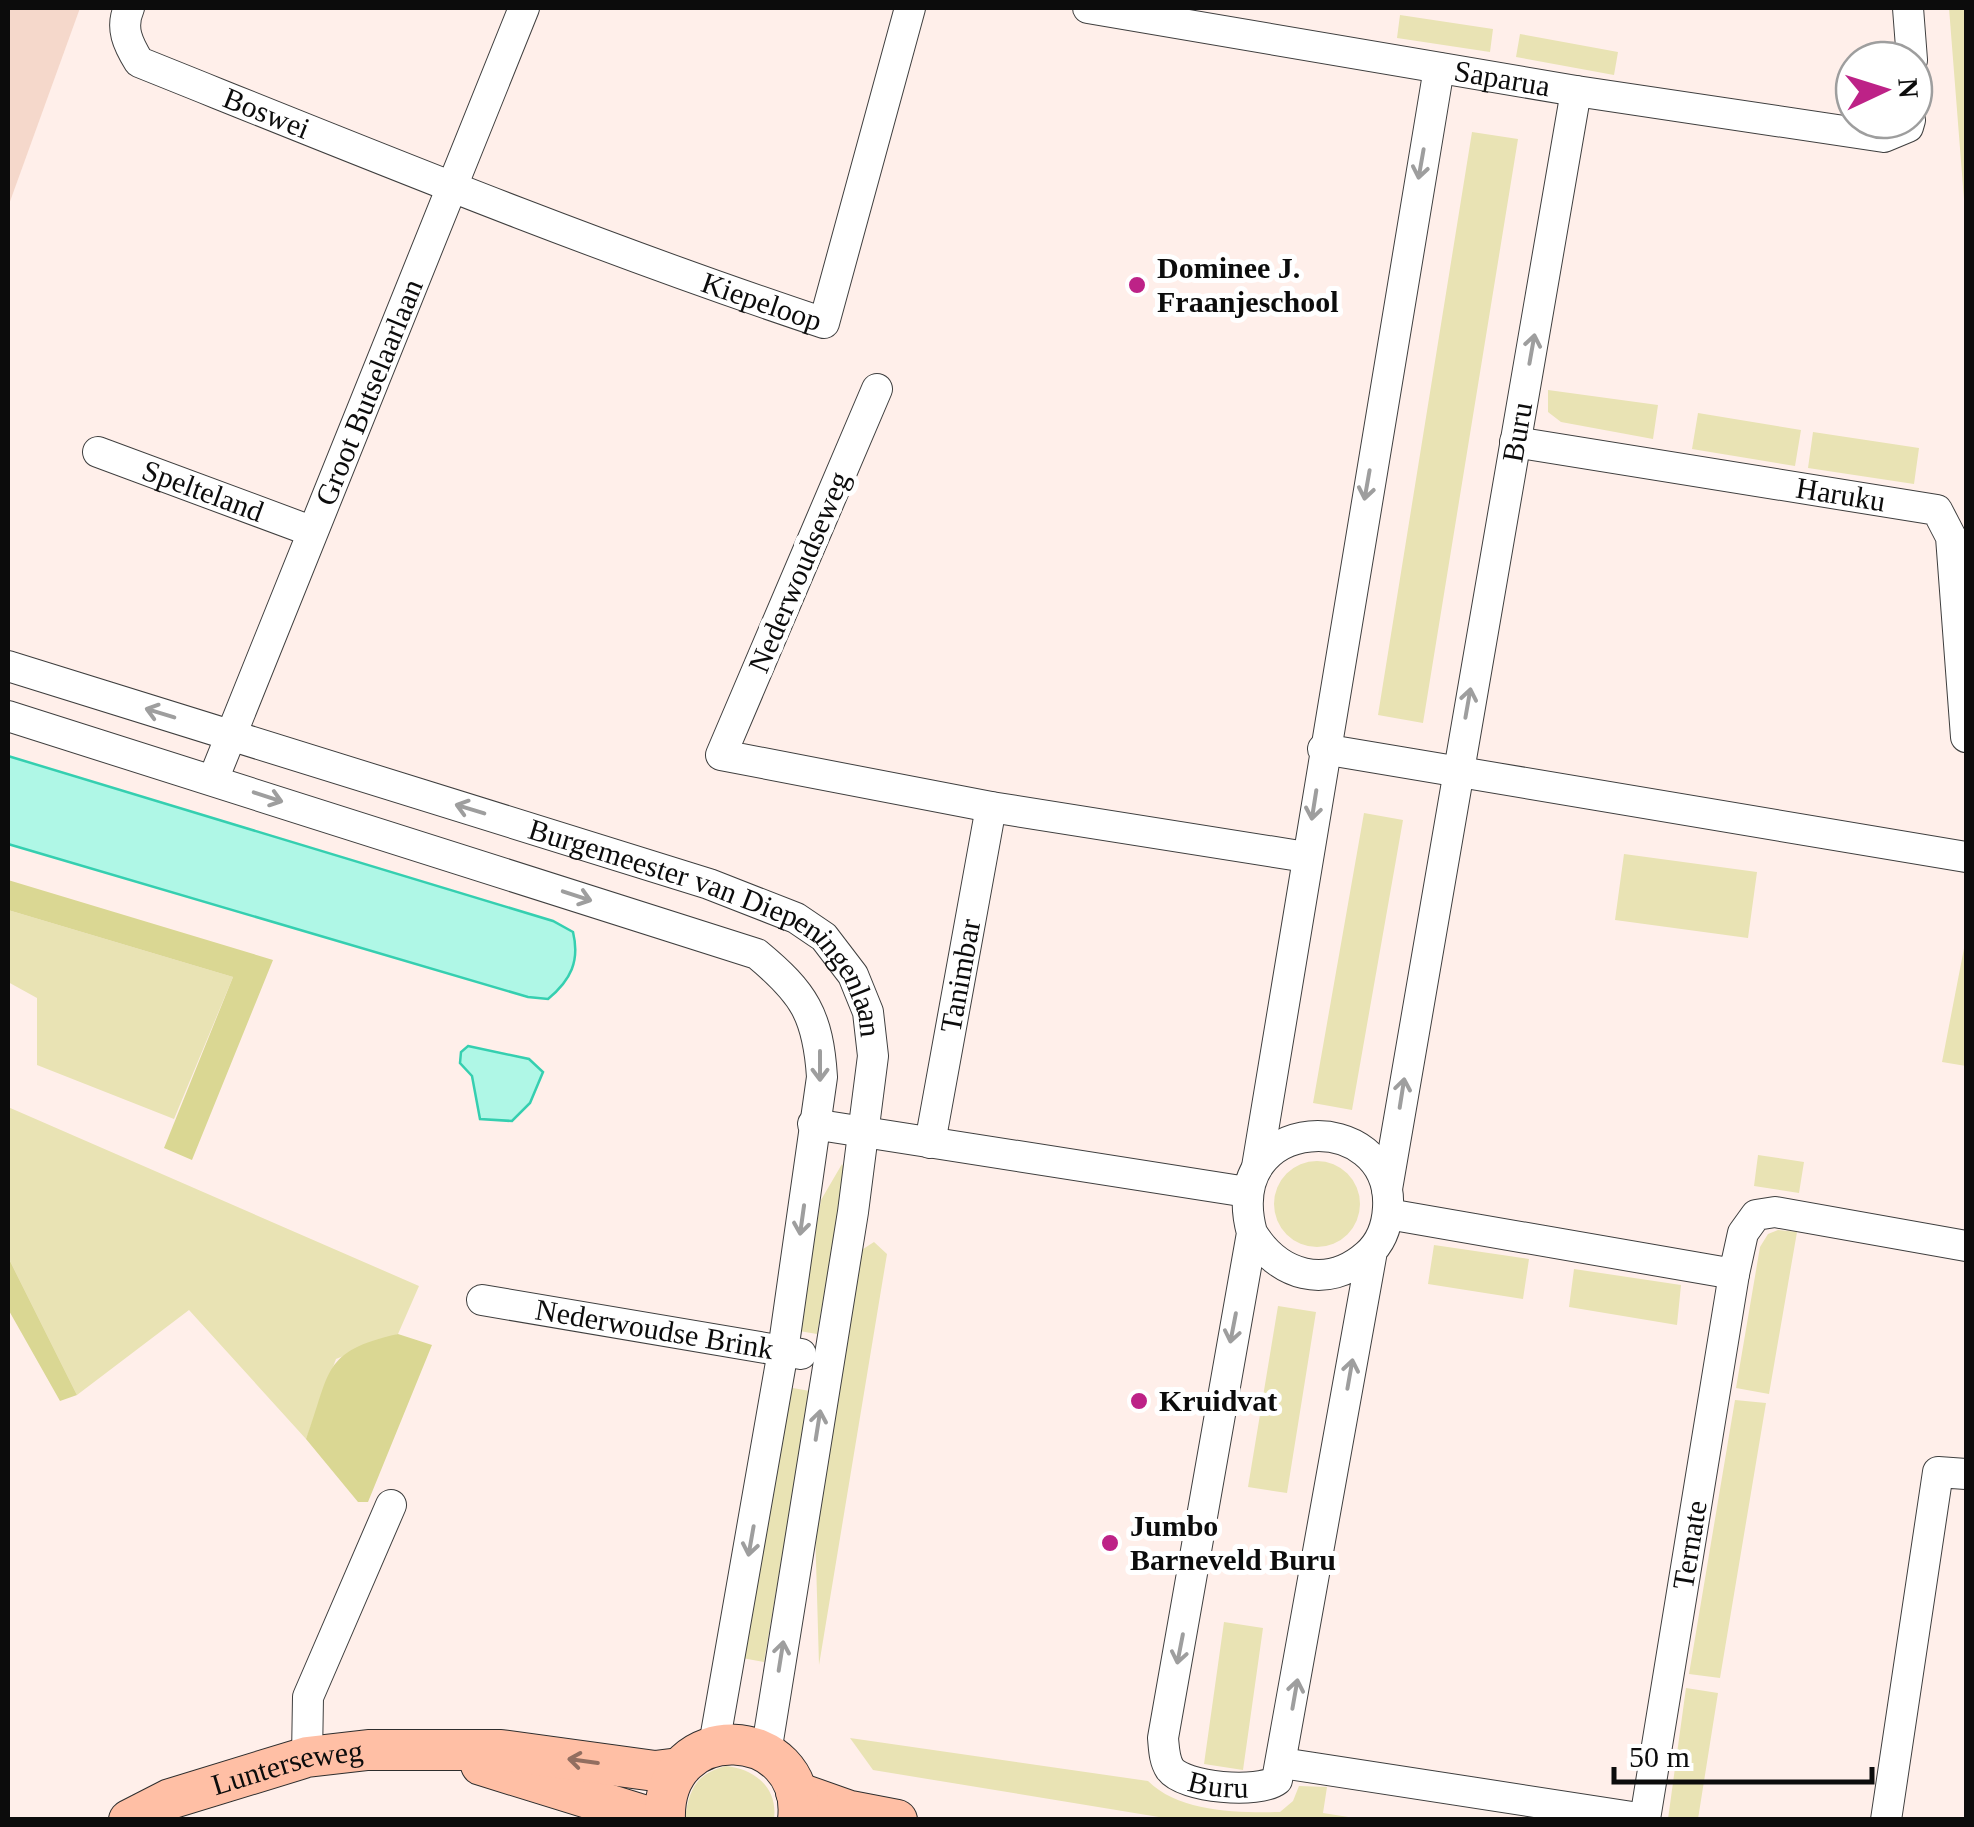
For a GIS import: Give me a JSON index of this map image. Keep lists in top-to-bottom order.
{
  "streets": {
    "main road": ["Lunterseweg"],
    "street": [
      "Saparua",
      "Boswei",
      "Kiepeloop",
      "Groot Butselaarlaan",
      "Buru",
      "Spelteland",
      "Haruku",
      "Nederwoudseweg",
      "Burgemeester van Diepeningenlaan",
      "Tanimbar",
      "Nederwoudse Brink",
      "Ternate"
    ]
  },
  "crossings": [
    ["Saparua", "Buru"],
    ["Boswei", "Kiepeloop"],
    ["Boswei", "Groot Butselaarlaan"],
    ["Kiepeloop", "Groot Butselaarlaan"],
    ["Groot Butselaarlaan", "Spelteland"],
    ["Groot Butselaarlaan", "Burgemeester van Diepeningenlaan"],
    ["Buru", "Haruku"],
    ["Buru", "Ternate"],
    ["Nederwoudseweg", "Tanimbar"],
    ["Burgemeester van Diepeningenlaan", "Nederwoudse Brink"]
  ],
  "places": ["Dominee J. Fraanjeschool", "Kruidvat", "Jumbo Barneveld Buru"],
  "scale_bar": "50 m",
  "north": "right"
}
